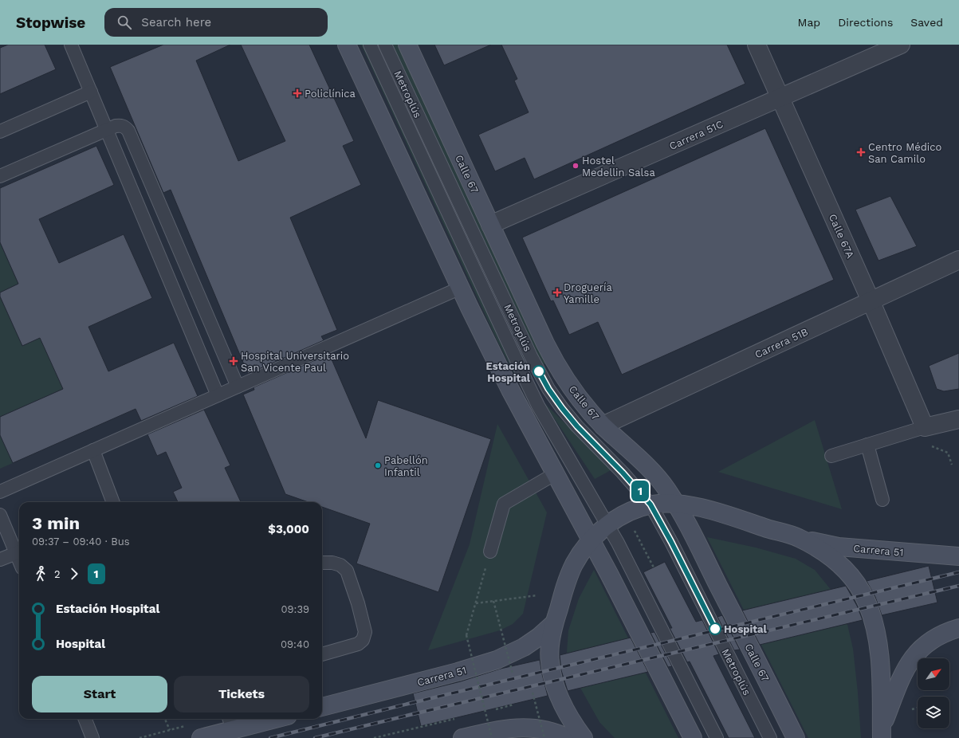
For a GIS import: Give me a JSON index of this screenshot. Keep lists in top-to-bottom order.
{
  "streets": {
    "main road": ["Calle 67", "Carrera 51"],
    "street": ["Carrera 51C", "Calle 67A", "Carrera 51B"],
    "lane": ["Metroplús"]
  },
  "crossings": [
    ["Carrera 51C", "Calle 67"],
    ["Carrera 51C", "Calle 67A"],
    ["Calle 67", "Carrera 51B"],
    ["Calle 67A", "Carrera 51B"]
  ],
  "places": {
    "health": [
      "Policlínica",
      "Centro Médico San Camilo",
      "Droguería Yamille",
      "Hospital Universitario San Vicente Paul"
    ],
    "other": [
      "Hostel Medellin Salsa",
      "Estación Hospital",
      "Pabellón Infantil",
      "Hospital"
    ]
  },
  "lines": ["bus line 1"],
  "north": "top right",
  "page": {
    "header": "Stopwise",
    "search": "Search here",
    "nav": ["Map", "Directions", "Saved"],
    "on_map": "1",
    "heading": ["3 min", "09:37 – 09:40 · Bus", "$3,000"],
    "legs": ["2", "1"],
    "list": [
      {
        "name": "Estación Hospital",
        "value": "09:39"
      },
      {
        "name": "Hospital",
        "value": "09:40"
      }
    ],
    "buttons": ["Start", "Tickets"]
  }
}
